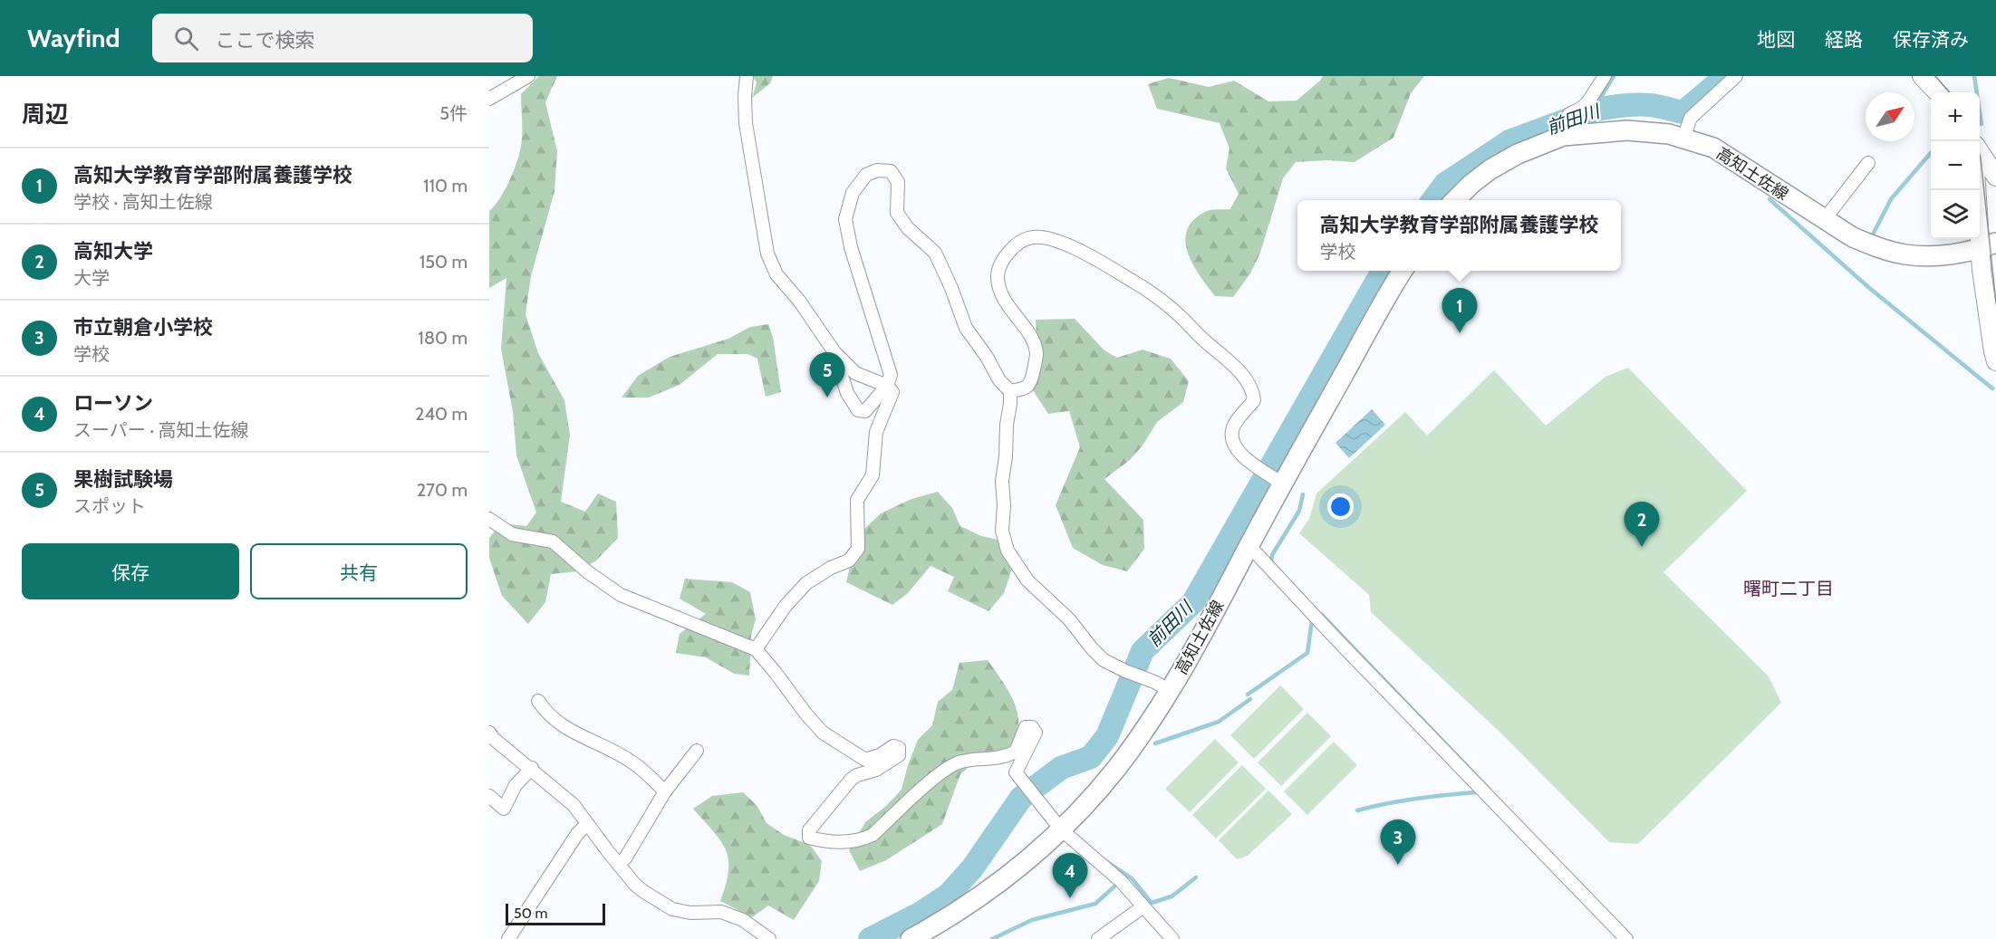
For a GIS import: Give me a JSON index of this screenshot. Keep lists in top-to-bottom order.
{
  "streets": {
    "main road": ["高知土佐線"]
  },
  "districts": ["曙町二丁目"],
  "water": ["前田川"],
  "scale_bar": "50 m",
  "north": "top right",
  "page": {
    "header": "Wayfind",
    "search": "ここで検索",
    "nav": ["地図", "経路", "保存済み"],
    "heading": ["周辺", "5件"],
    "map_buttons": ["+", "−"],
    "list": [
      {
        "mark": "1",
        "name": "高知大学教育学部附属養護学校",
        "note": "学校 · 高知土佐線",
        "value": "110 m"
      },
      {
        "mark": "2",
        "name": "高知大学",
        "note": "大学",
        "value": "150 m"
      },
      {
        "mark": "3",
        "name": "市立朝倉小学校",
        "note": "学校",
        "value": "180 m"
      },
      {
        "mark": "4",
        "name": "ローソン",
        "note": "スーパー · 高知土佐線",
        "value": "240 m"
      },
      {
        "mark": "5",
        "name": "果樹試験場",
        "note": "スポット",
        "value": "270 m"
      }
    ],
    "popup": ["高知大学教育学部附属養護学校", "学校"],
    "pins": [
      "1",
      "5",
      "2",
      "3",
      "4"
    ],
    "buttons": ["保存", "共有"],
    "scale": "50 m"
  }
}
